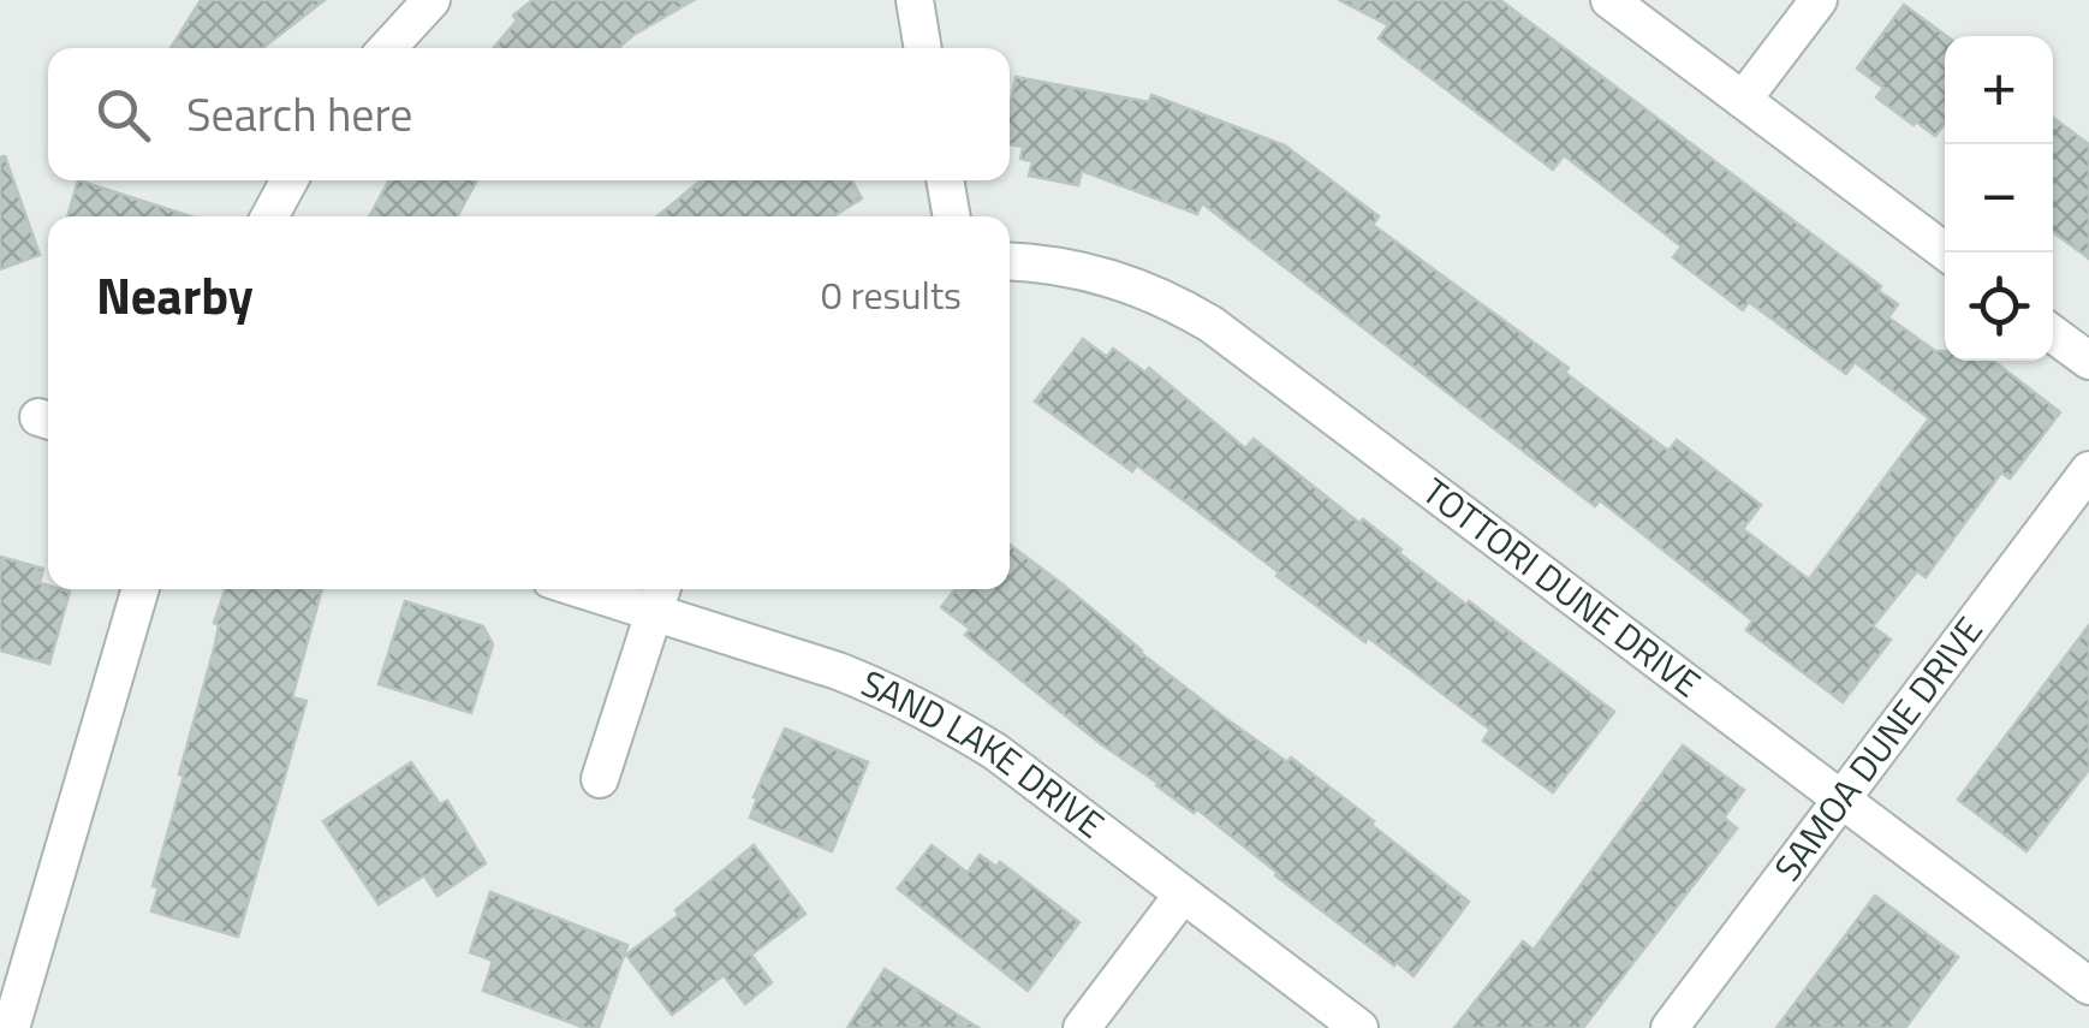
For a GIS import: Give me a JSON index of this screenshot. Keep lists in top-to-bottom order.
{
  "streets": {
    "street": ["TOTTORI DUNE DRIVE", "SAMOA DUNE DRIVE", "SAND LAKE DRIVE"]
  },
  "crossings": [
    ["TOTTORI DUNE DRIVE", "SAMOA DUNE DRIVE"]
  ],
  "page": {
    "map_buttons": ["+", "−"],
    "search": "Search here",
    "heading": ["Nearby", "0 results"]
  }
}
